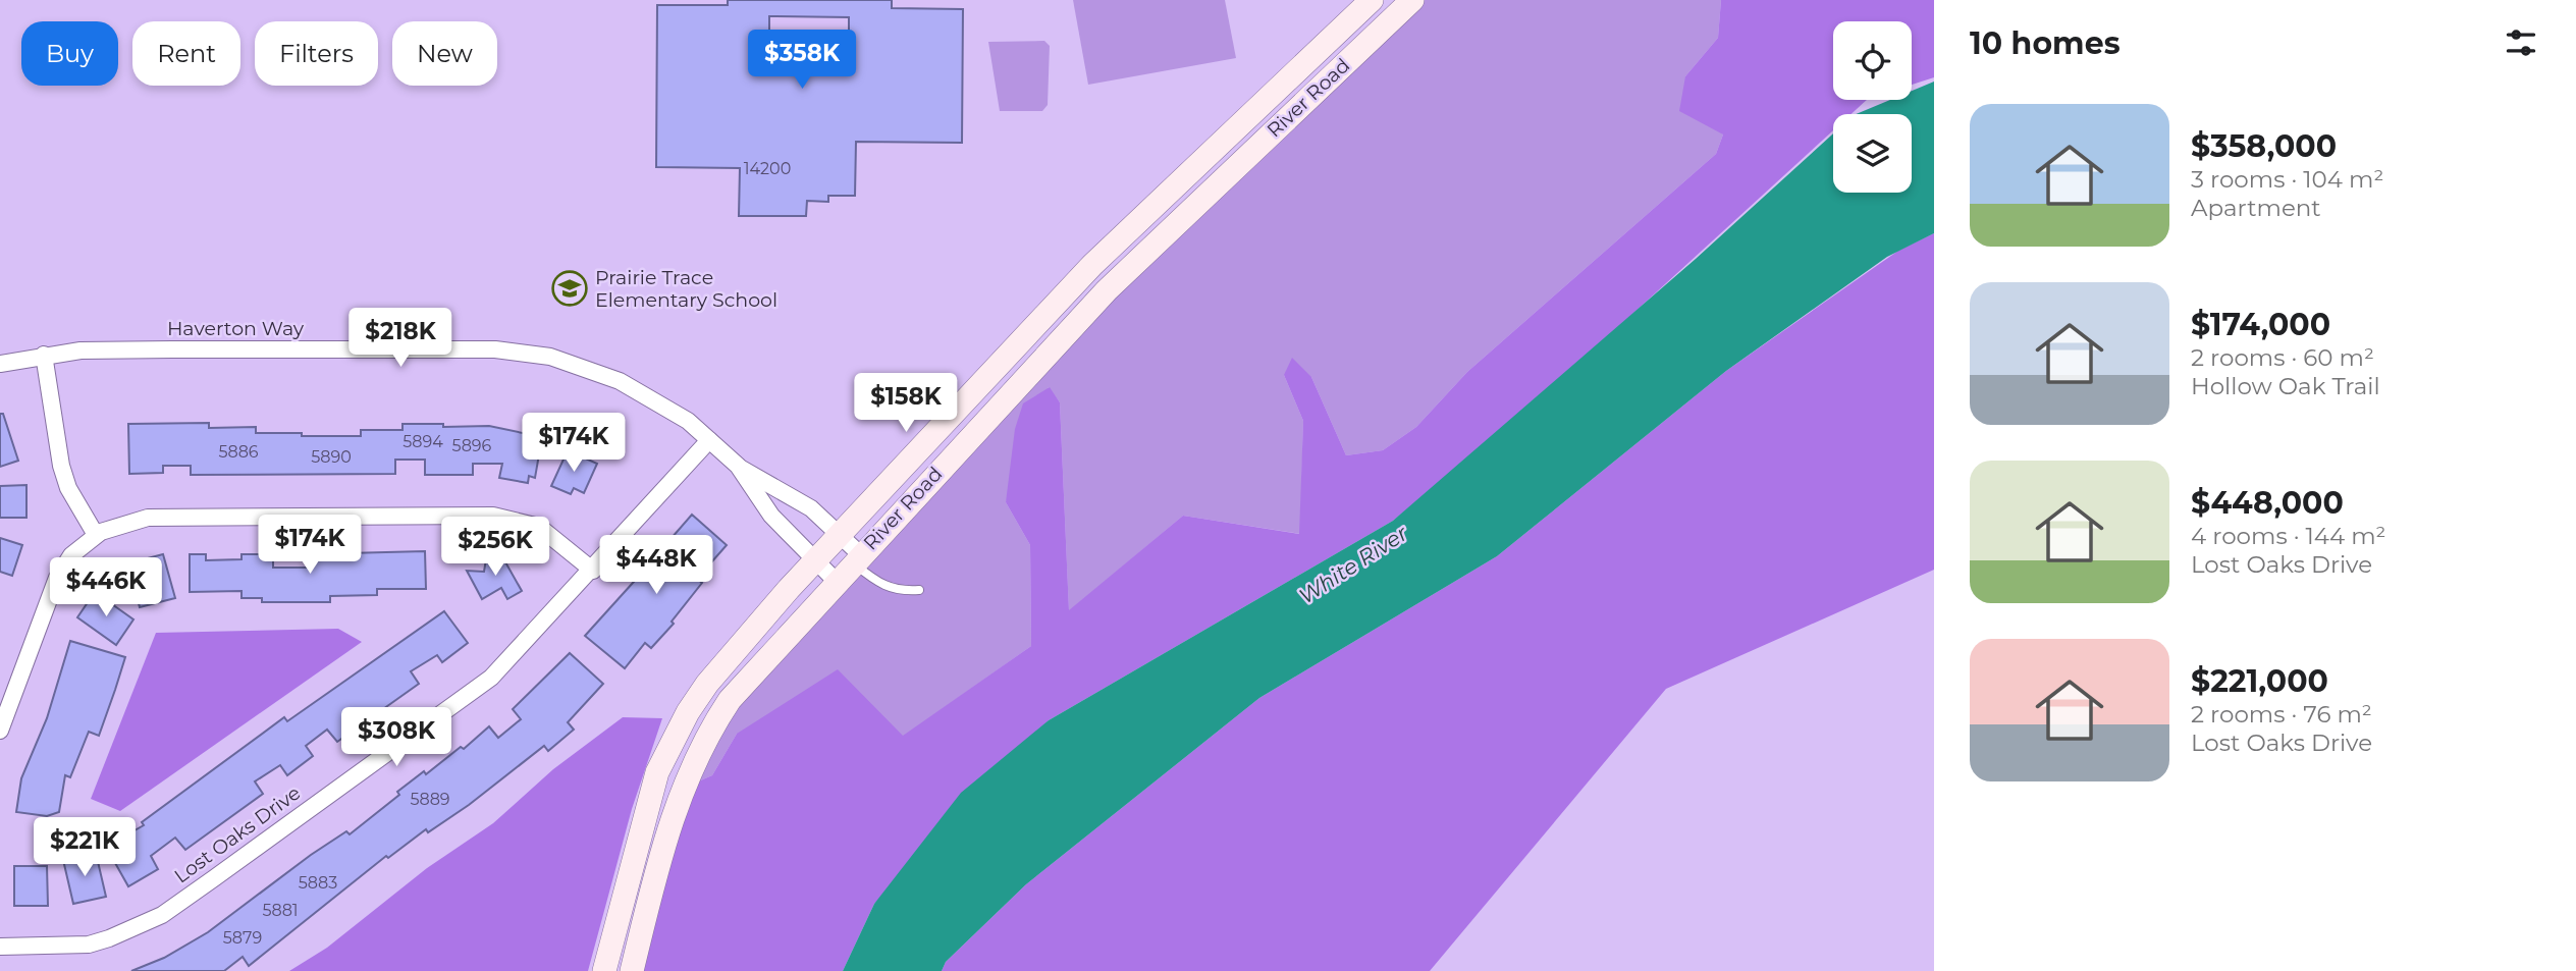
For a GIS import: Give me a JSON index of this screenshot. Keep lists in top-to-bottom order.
{
  "streets": {
    "main road": ["River Road"],
    "street": ["Haverton Way", "Lost Oaks Drive"]
  },
  "crossings": [
    ["River Road", "Haverton Way"],
    ["Haverton Way", "Lost Oaks Drive"]
  ],
  "water": ["White River"],
  "places": {
    "school or university": ["Prairie Trace Elementary School"]
  },
  "house_numbers": [
    "14200",
    "5894",
    "5896",
    "5886",
    "5890",
    "5889",
    "5883",
    "5881",
    "5879"
  ],
  "page": {
    "heading": "10 homes",
    "chip": [
      "Buy",
      "Rent",
      "Filters",
      "New"
    ],
    "price": [
      "$358K",
      "$218K",
      "$158K",
      "$174K",
      "$174K",
      "$256K",
      "$448K",
      "$446K",
      "$308K",
      "$221K"
    ],
    "list": [
      {
        "name": "$358,000",
        "note": "3 rooms · 104 m² · Apartment"
      },
      {
        "name": "$174,000",
        "note": "2 rooms · 60 m² · Hollow Oak Trail"
      },
      {
        "name": "$448,000",
        "note": "4 rooms · 144 m² · Lost Oaks Drive"
      },
      {
        "name": "$221,000",
        "note": "2 rooms · 76 m² · Lost Oaks Drive"
      }
    ]
  }
}
